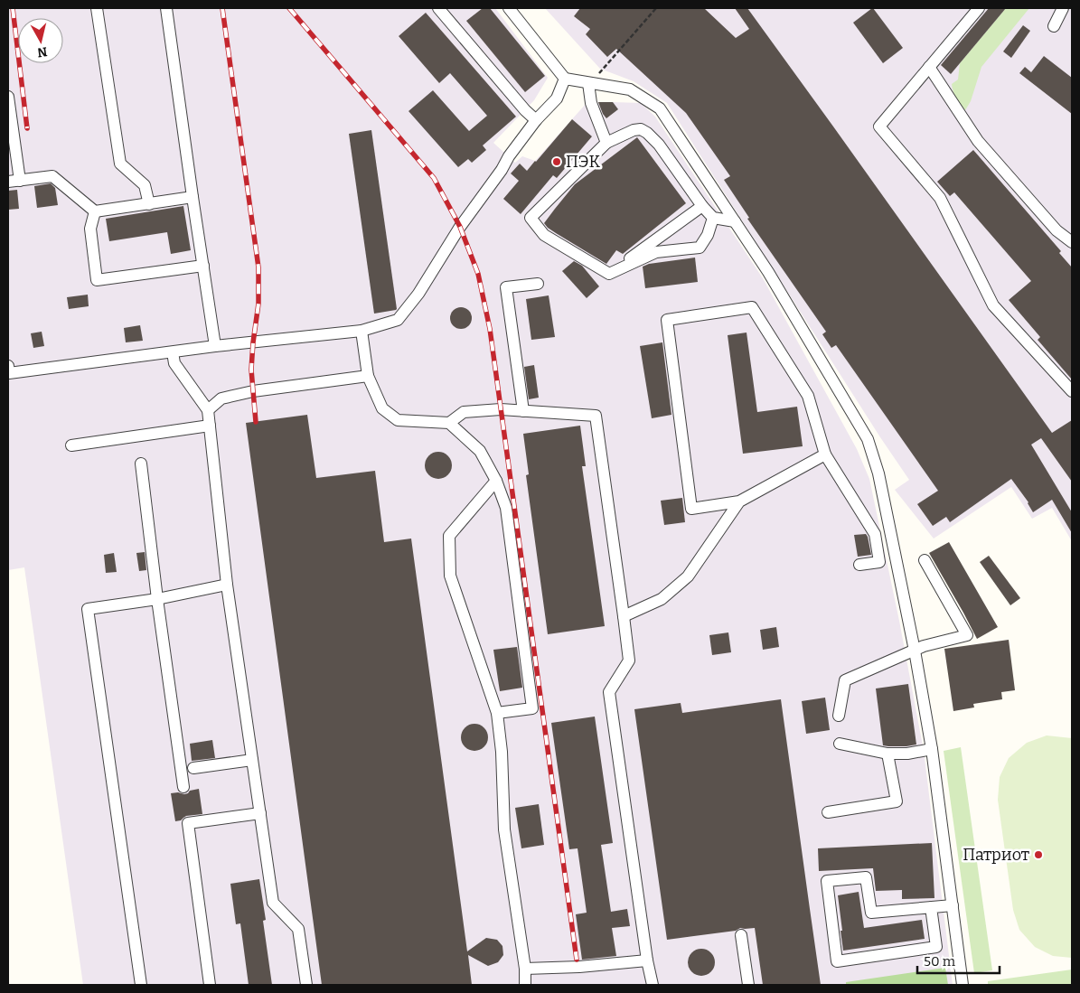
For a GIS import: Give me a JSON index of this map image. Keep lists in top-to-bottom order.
{
  "places": ["ПЭК", "Патриот"],
  "scale_bar": "50 m",
  "north": "bottom"
}
